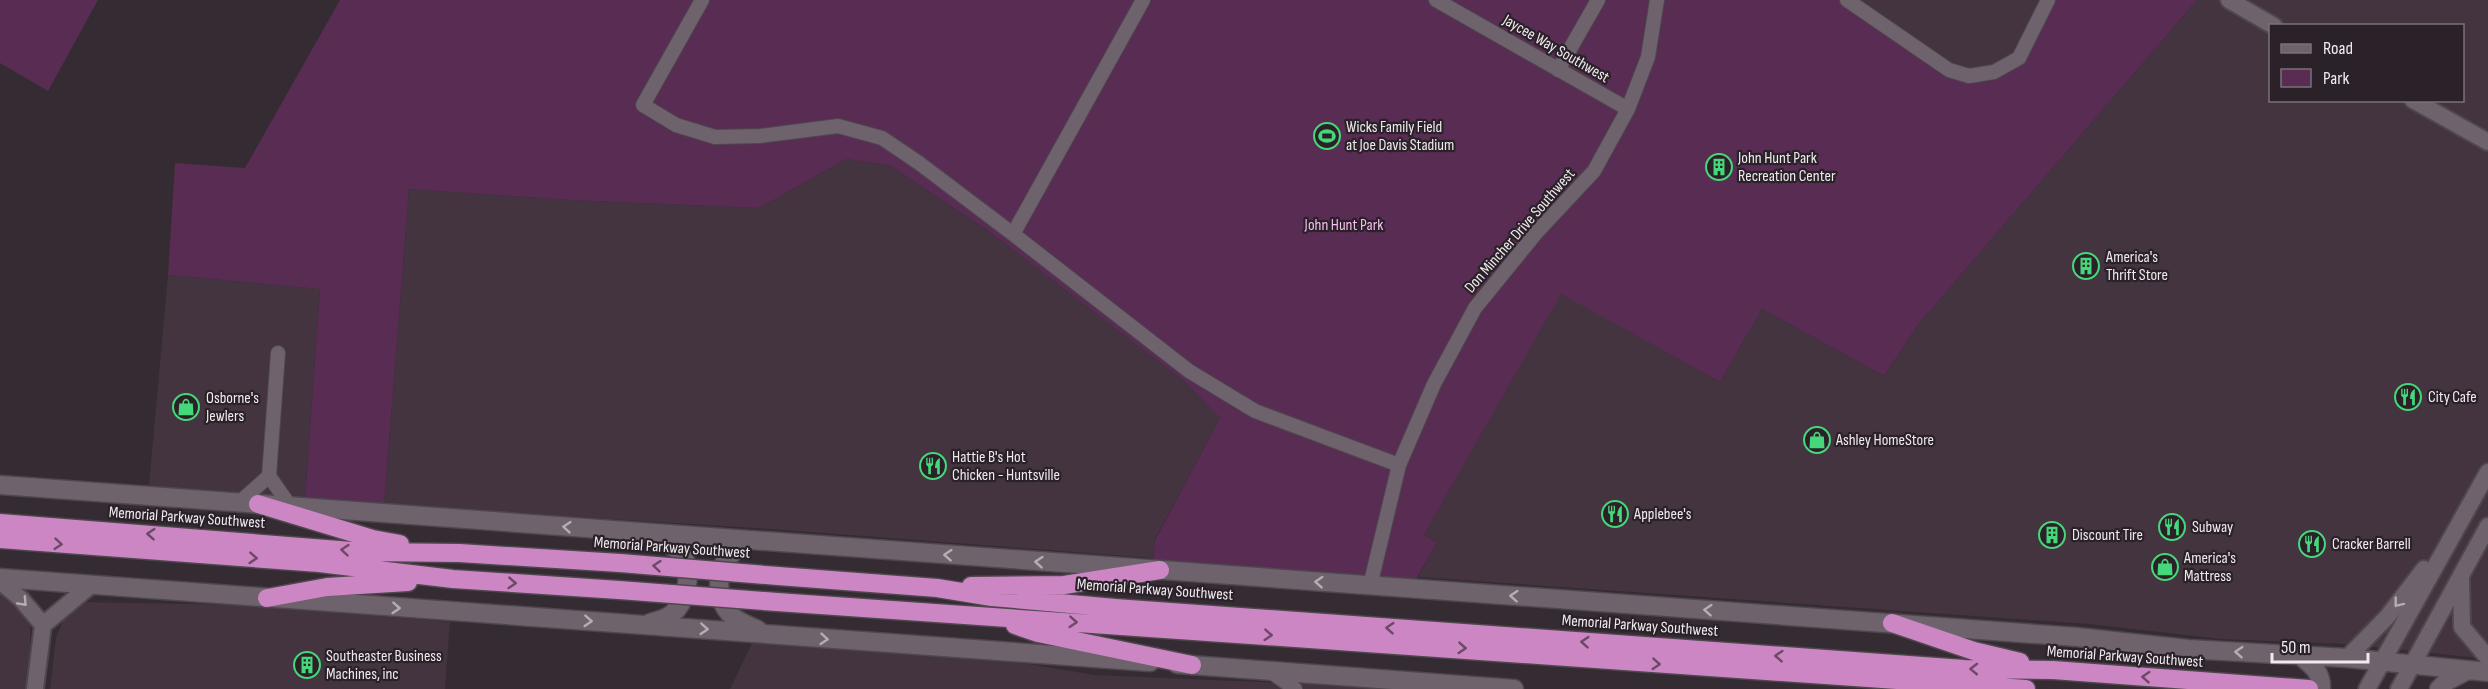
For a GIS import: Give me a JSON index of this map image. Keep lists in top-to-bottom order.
{
  "streets": {
    "highway": ["Memorial Parkway Southwest"],
    "street": ["Jaycee Way Southwest", "Don Mincher Drive Southwest"]
  },
  "crossings": [
    ["Jaycee Way Southwest", "Don Mincher Drive Southwest"]
  ],
  "parks": ["John Hunt Park"],
  "places": {
    "sports": ["Wicks Family Field at Joe Davis Stadium"],
    "building": [
      "John Hunt Park Recreation Center",
      "America's Thrift Store",
      "Discount Tire",
      "Southeaster Business Machines, inc"
    ],
    "restaurant": [
      "City Cafe",
      "Hattie B's Hot Chicken - Huntsville",
      "Applebee's",
      "Subway",
      "Cracker Barrell"
    ],
    "shop": ["Osborne's Jewlers", "Ashley HomeStore", "America's Mattress"]
  },
  "legend": ["Road", "Park"],
  "scale_bar": "50 m"
}
